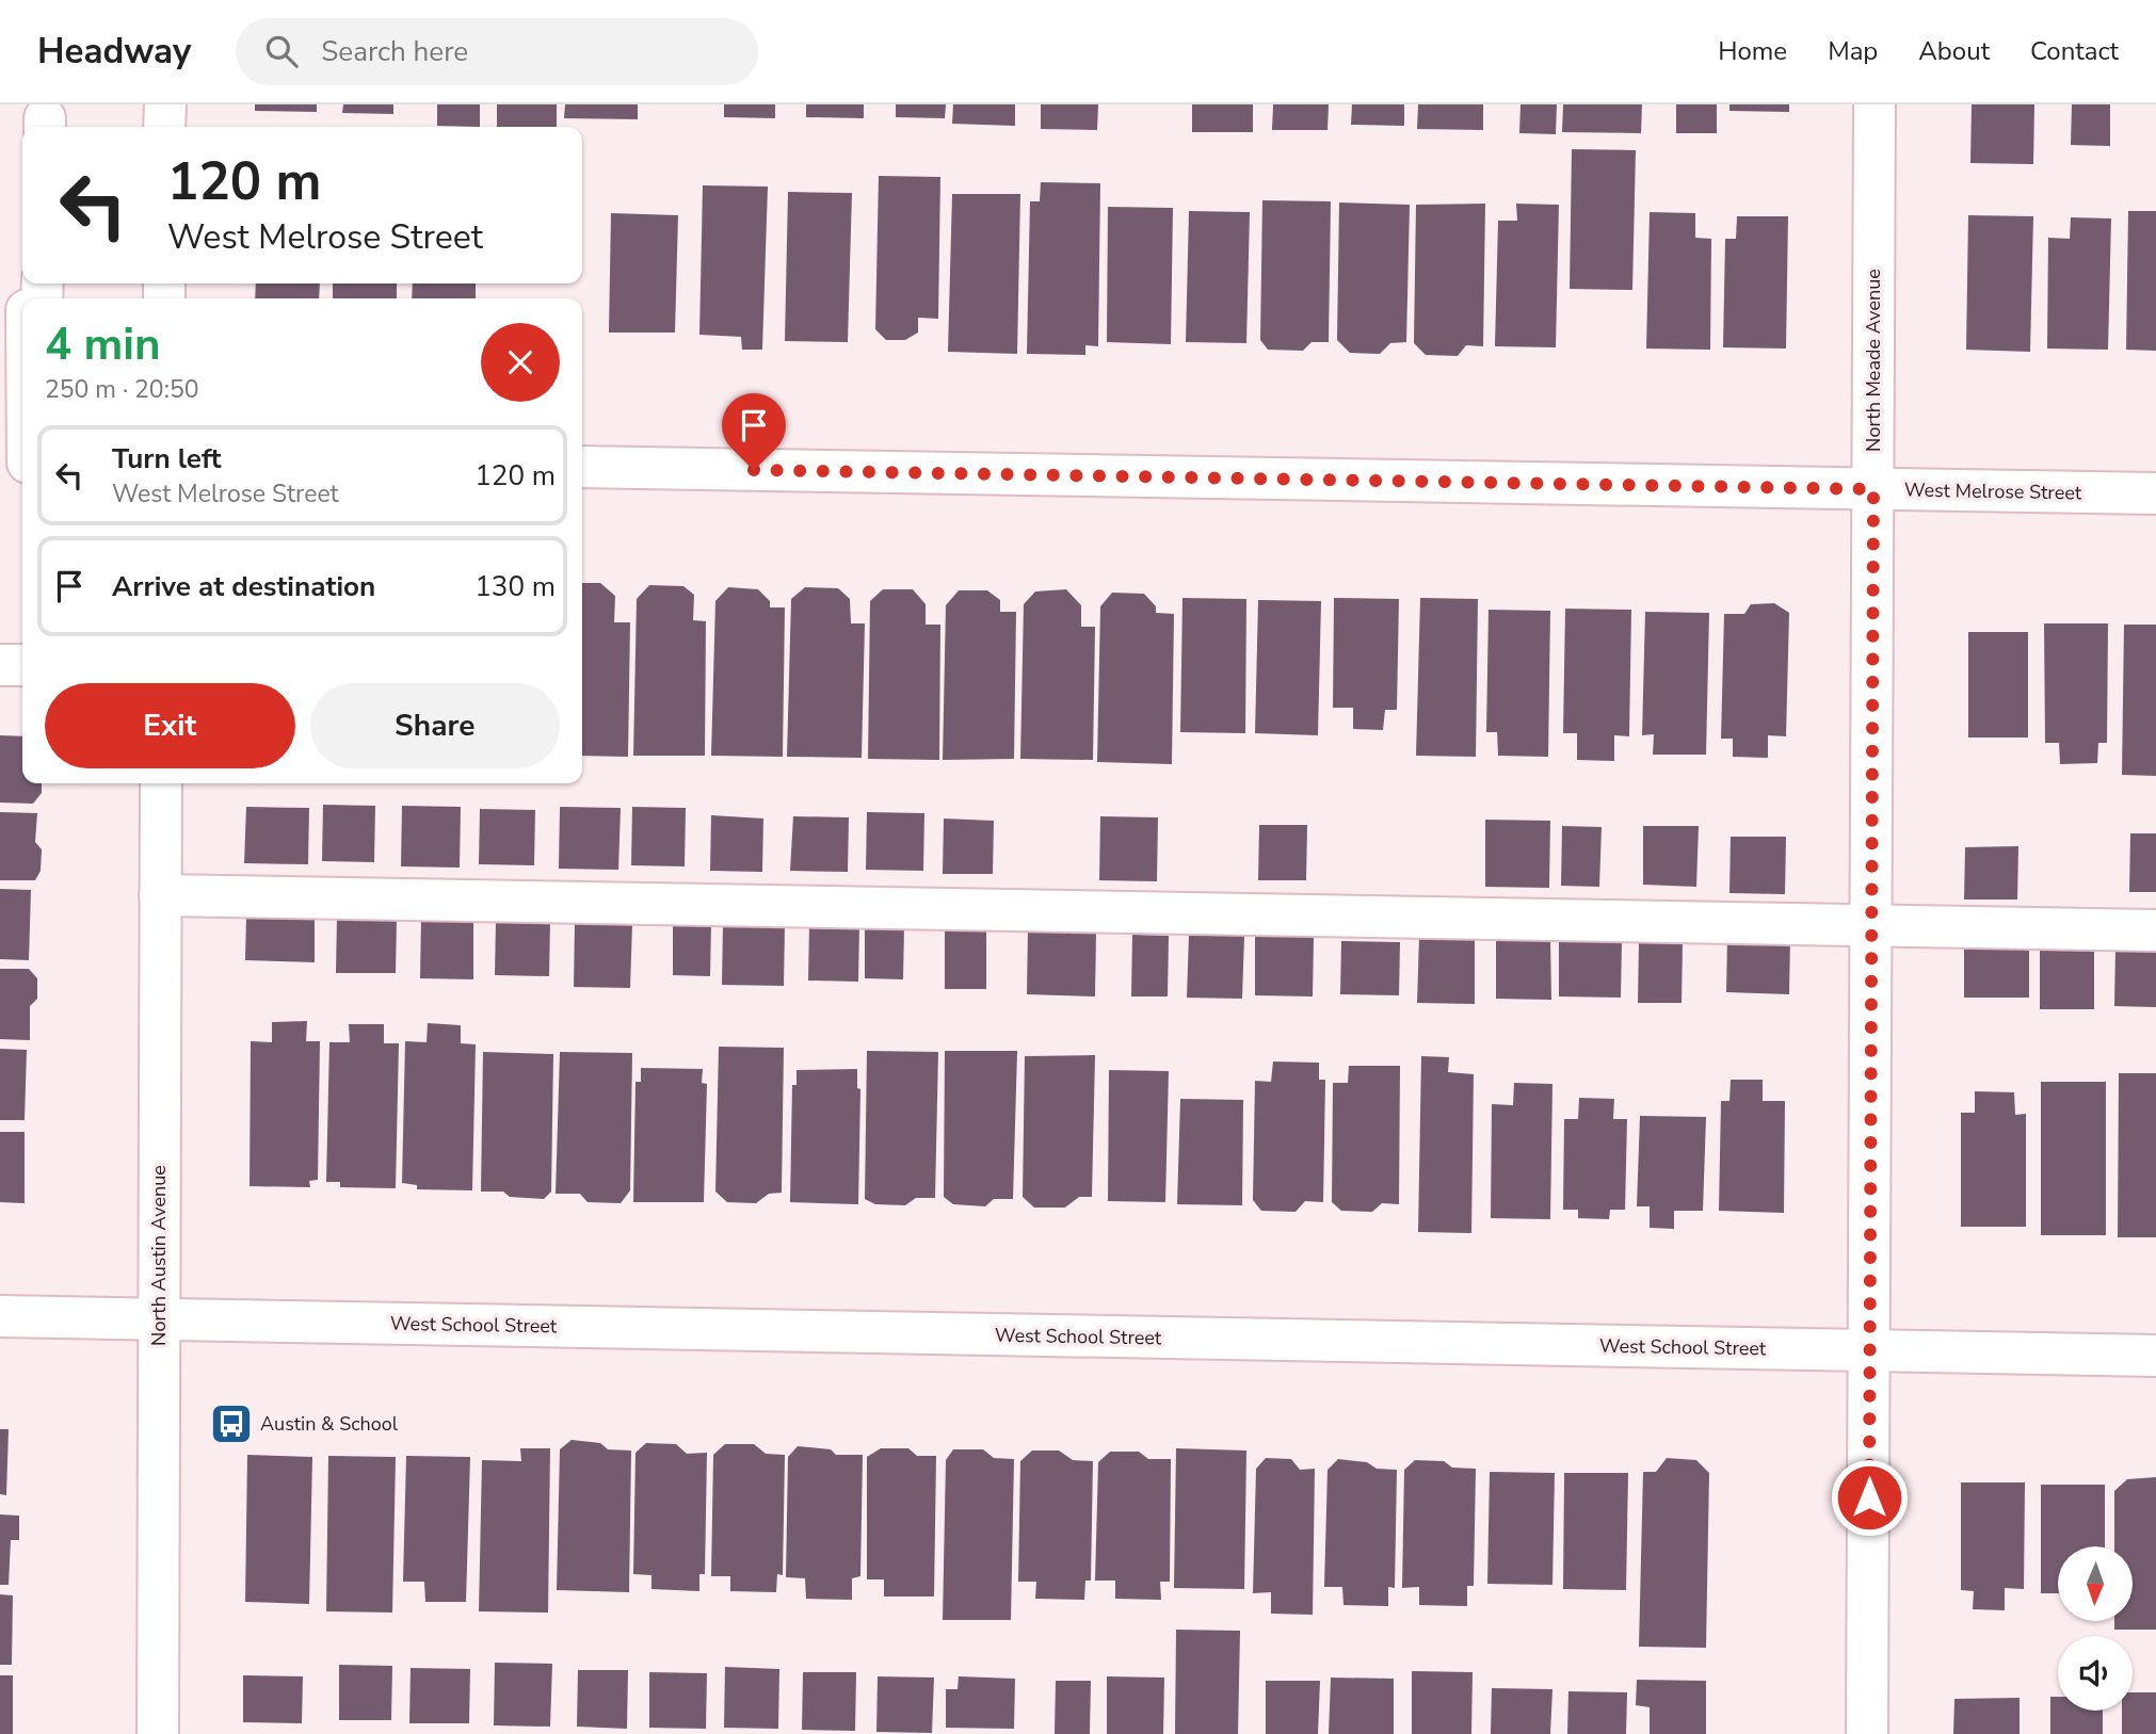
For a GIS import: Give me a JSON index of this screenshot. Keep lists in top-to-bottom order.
{
  "streets": {
    "street": [
      "North Meade Avenue",
      "West Melrose Street",
      "North Austin Avenue",
      "West School Street"
    ]
  },
  "crossings": [
    ["North Meade Avenue", "West Melrose Street"],
    ["North Meade Avenue", "West School Street"],
    ["North Austin Avenue", "West School Street"]
  ],
  "places": {
    "bus stop": ["Austin & School"]
  },
  "north": "bottom",
  "page": {
    "header": "Headway",
    "search": "Search here",
    "nav": [
      "Home",
      "Map",
      "About",
      "Contact"
    ],
    "turn": ["120 m", "West Melrose Street"],
    "heading": ["4 min", "250 m · 20:50"],
    "list": [
      {
        "name": "Turn left",
        "note": "West Melrose Street",
        "value": "120 m"
      },
      {
        "name": "Arrive at destination",
        "value": "130 m"
      }
    ],
    "buttons": ["Exit", "Share"]
  }
}
